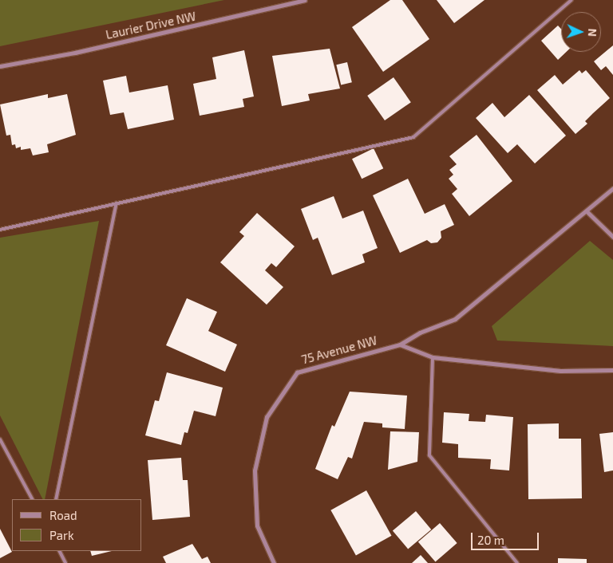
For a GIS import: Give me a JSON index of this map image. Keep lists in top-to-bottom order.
{
  "streets": {
    "street": ["Laurier Drive NW", "75 Avenue NW"]
  },
  "legend": ["Road", "Park"],
  "scale_bar": "20 m",
  "north": "right"
}
